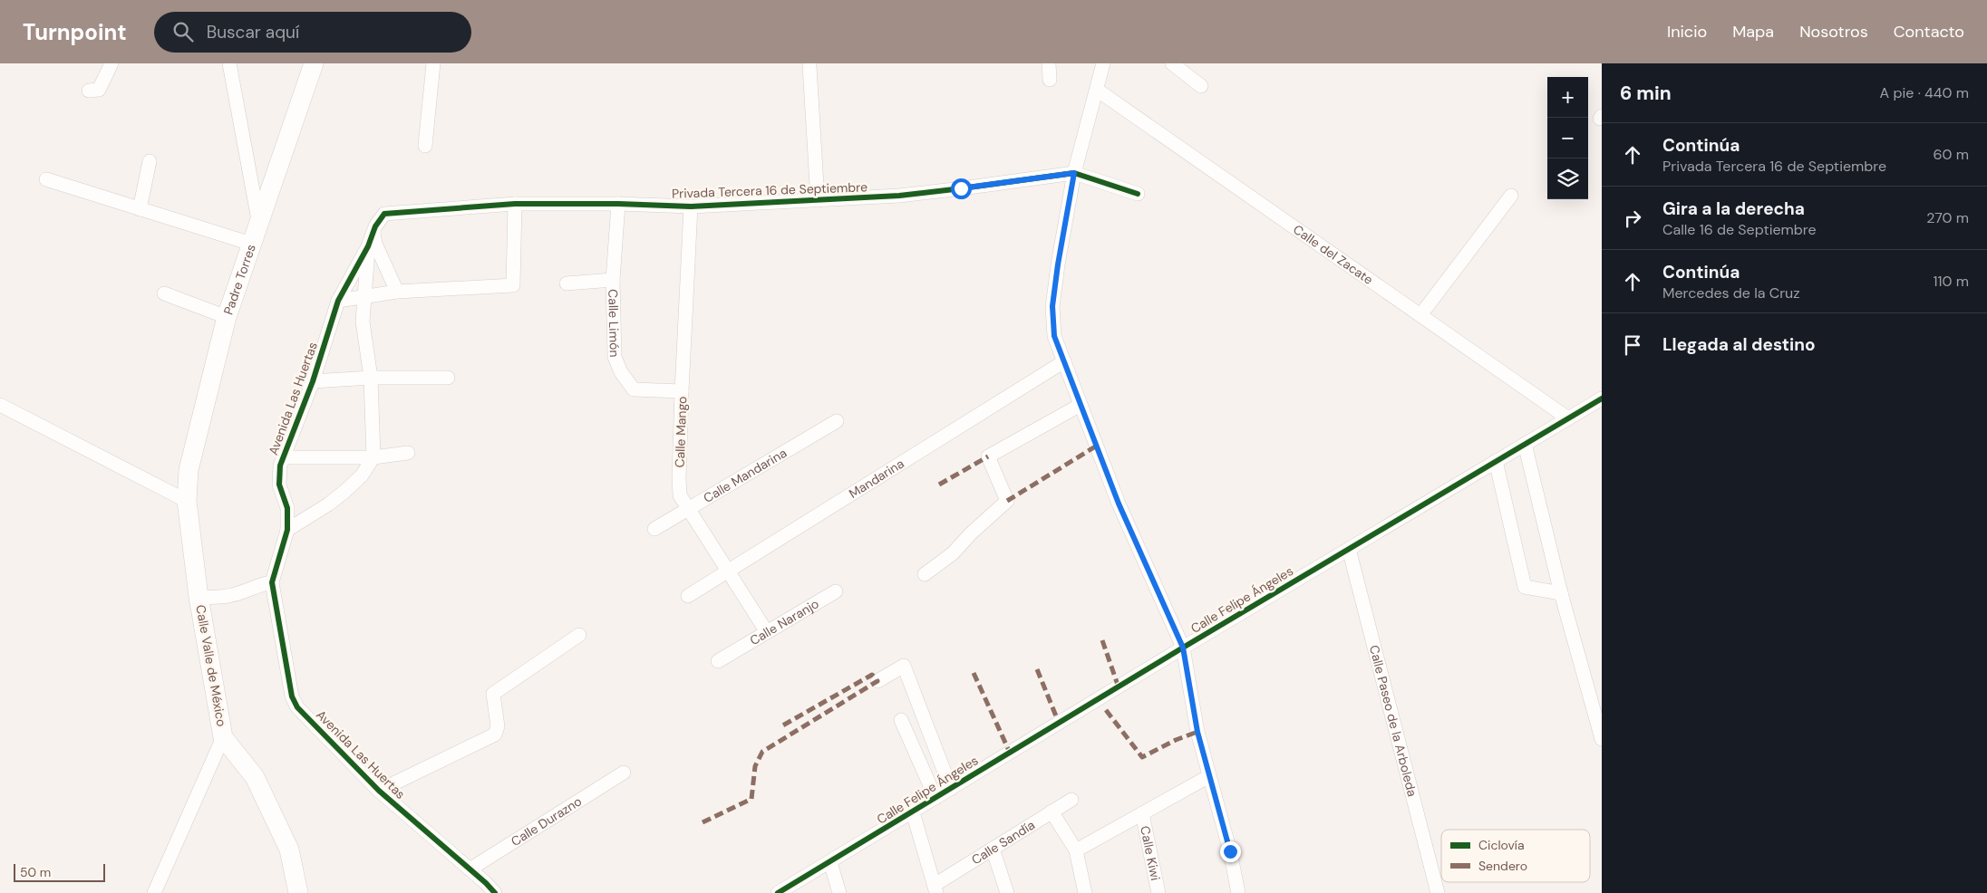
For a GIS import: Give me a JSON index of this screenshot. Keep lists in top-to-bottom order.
{
  "streets": {
    "street": [
      "Privada Tercera 16 de Septiembre",
      "Calle del Zacate",
      "Padre Torres",
      "Calle Limón",
      "Avenida Las Huertas",
      "Calle Mango",
      "Calle Mandarina",
      "Mandarina",
      "Calle Felipe Ángeles",
      "Calle Naranjo",
      "Calle Valle de México",
      "Calle Paseo de la Arboleda",
      "Calle Durazno",
      "Calle Sandía",
      "Calle Kiwi"
    ]
  },
  "crossings": [
    ["Privada Tercera 16 de Septiembre", "Calle Limón"],
    ["Privada Tercera 16 de Septiembre", "Avenida Las Huertas"],
    ["Privada Tercera 16 de Septiembre", "Calle Mango"],
    ["Calle del Zacate", "Calle Felipe Ángeles"],
    ["Padre Torres", "Calle Valle de México"],
    ["Calle Limón", "Calle Mango"],
    ["Avenida Las Huertas", "Calle Durazno"],
    ["Calle Mango", "Calle Mandarina"],
    ["Calle Mango", "Mandarina"],
    ["Calle Mango", "Calle Naranjo"],
    ["Calle Felipe Ángeles", "Calle Paseo de la Arboleda"]
  ],
  "legend": ["Ciclovía", "Sendero"],
  "scale_bar": "50 m",
  "page": {
    "header": "Turnpoint",
    "search": "Buscar aquí",
    "nav": [
      "Inicio",
      "Mapa",
      "Nosotros",
      "Contacto"
    ],
    "heading": ["6 min", "A pie · 440 m"],
    "map_buttons": ["+", "−"],
    "list": [
      ["Continúa", "Privada Tercera 16 de Septiembre", "60 m"],
      ["Gira a la derecha", "Calle 16 de Septiembre", "270 m"],
      ["Continúa", "Mercedes de la Cruz", "110 m"],
      "Llegada al destino"
    ],
    "scale": "50 m"
  }
}
